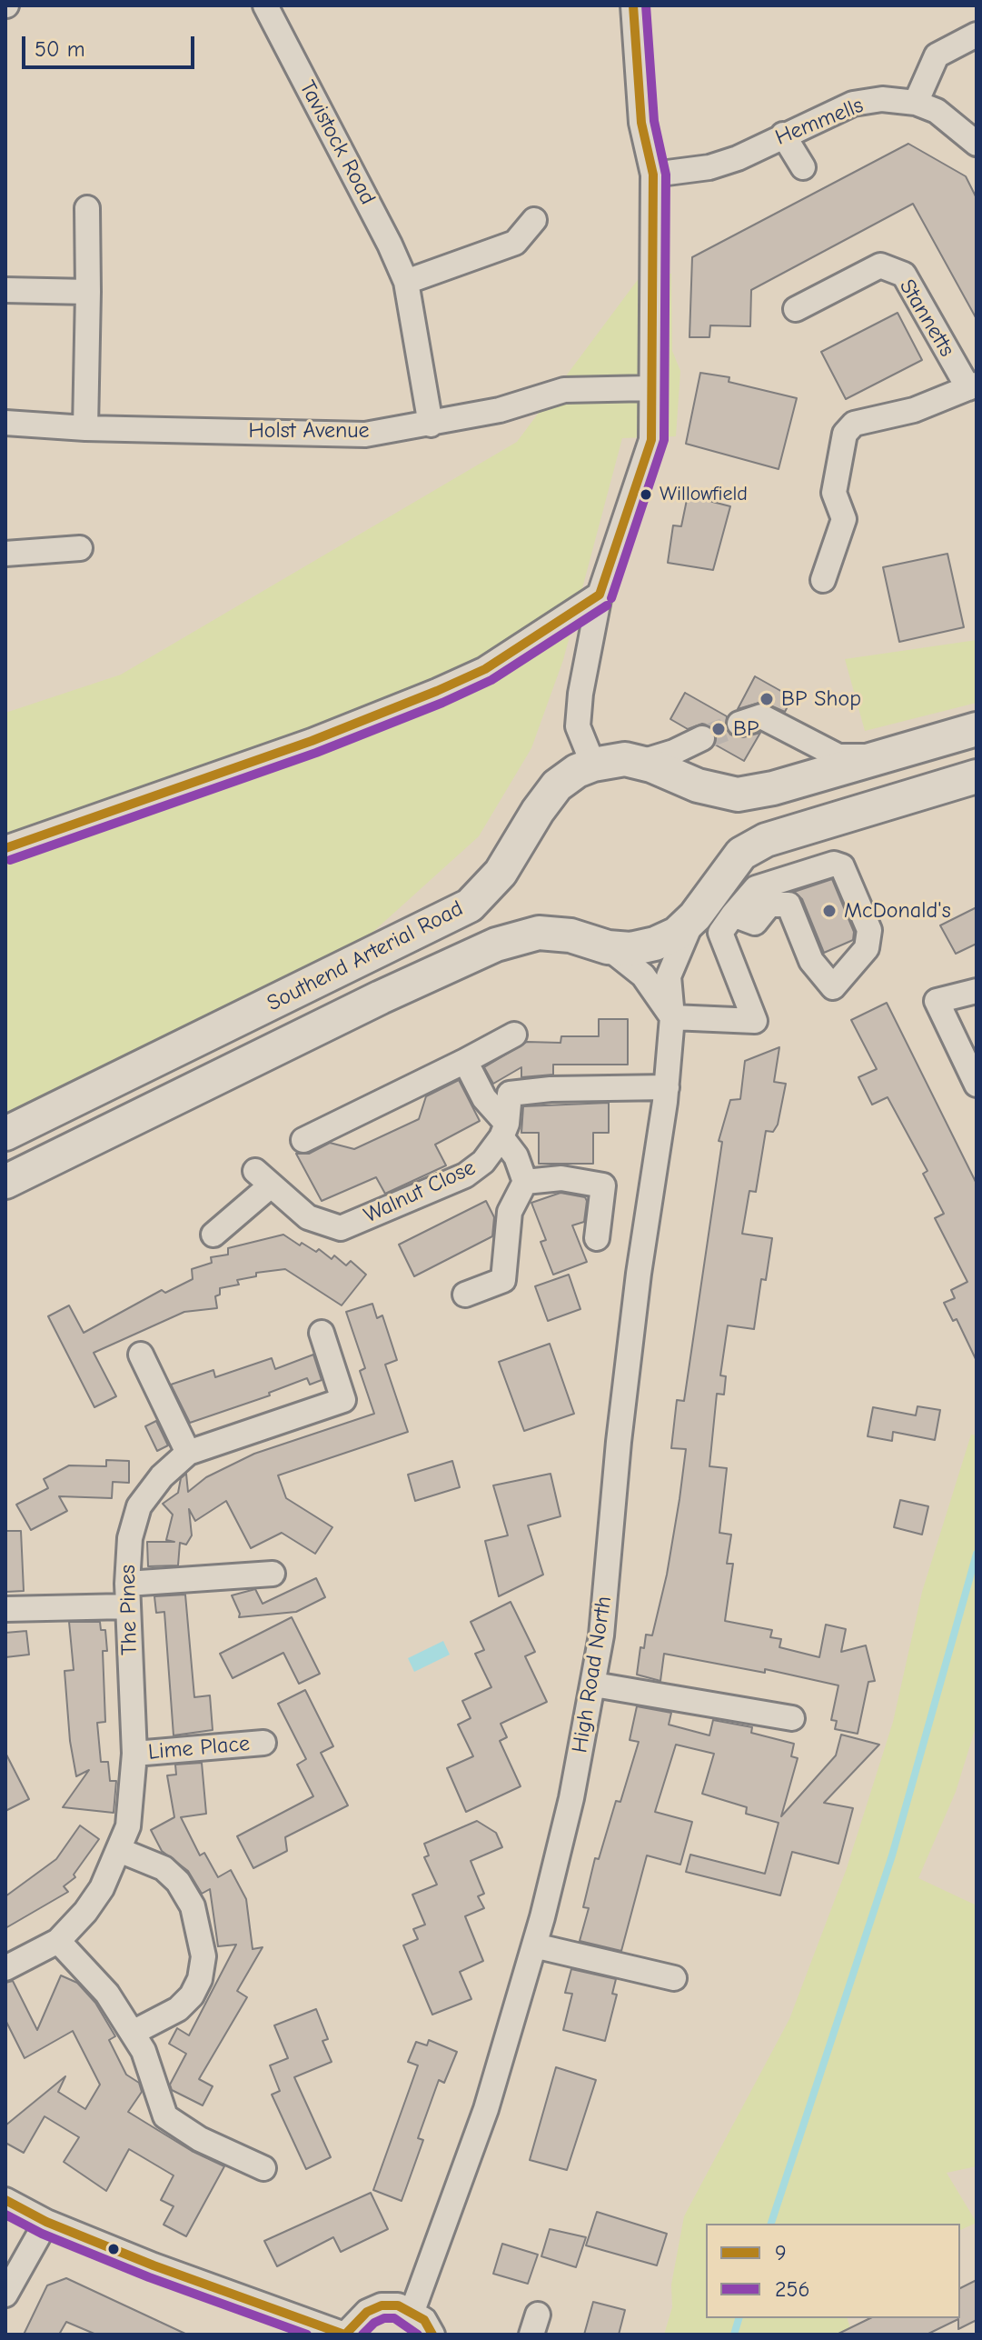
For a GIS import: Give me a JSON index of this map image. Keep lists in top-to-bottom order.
{
  "streets": {
    "highway": ["Southend Arterial Road"],
    "street": [
      "Hemmells",
      "Tavistock Road",
      "Stannetts",
      "Holst Avenue",
      "Walnut Close",
      "The Pines",
      "High Road North",
      "Lime Place"
    ]
  },
  "crossings": [
    ["Tavistock Road", "Holst Avenue"],
    ["Southend Arterial Road", "High Road North"],
    ["Walnut Close", "High Road North"],
    ["The Pines", "Lime Place"]
  ],
  "places": [
    "Willowfield",
    "BP Shop",
    "BP",
    "McDonald's"
  ],
  "lines": ["transit line 9", "transit line 256"],
  "legend": ["9", "256"],
  "scale_bar": "50 m"
}
